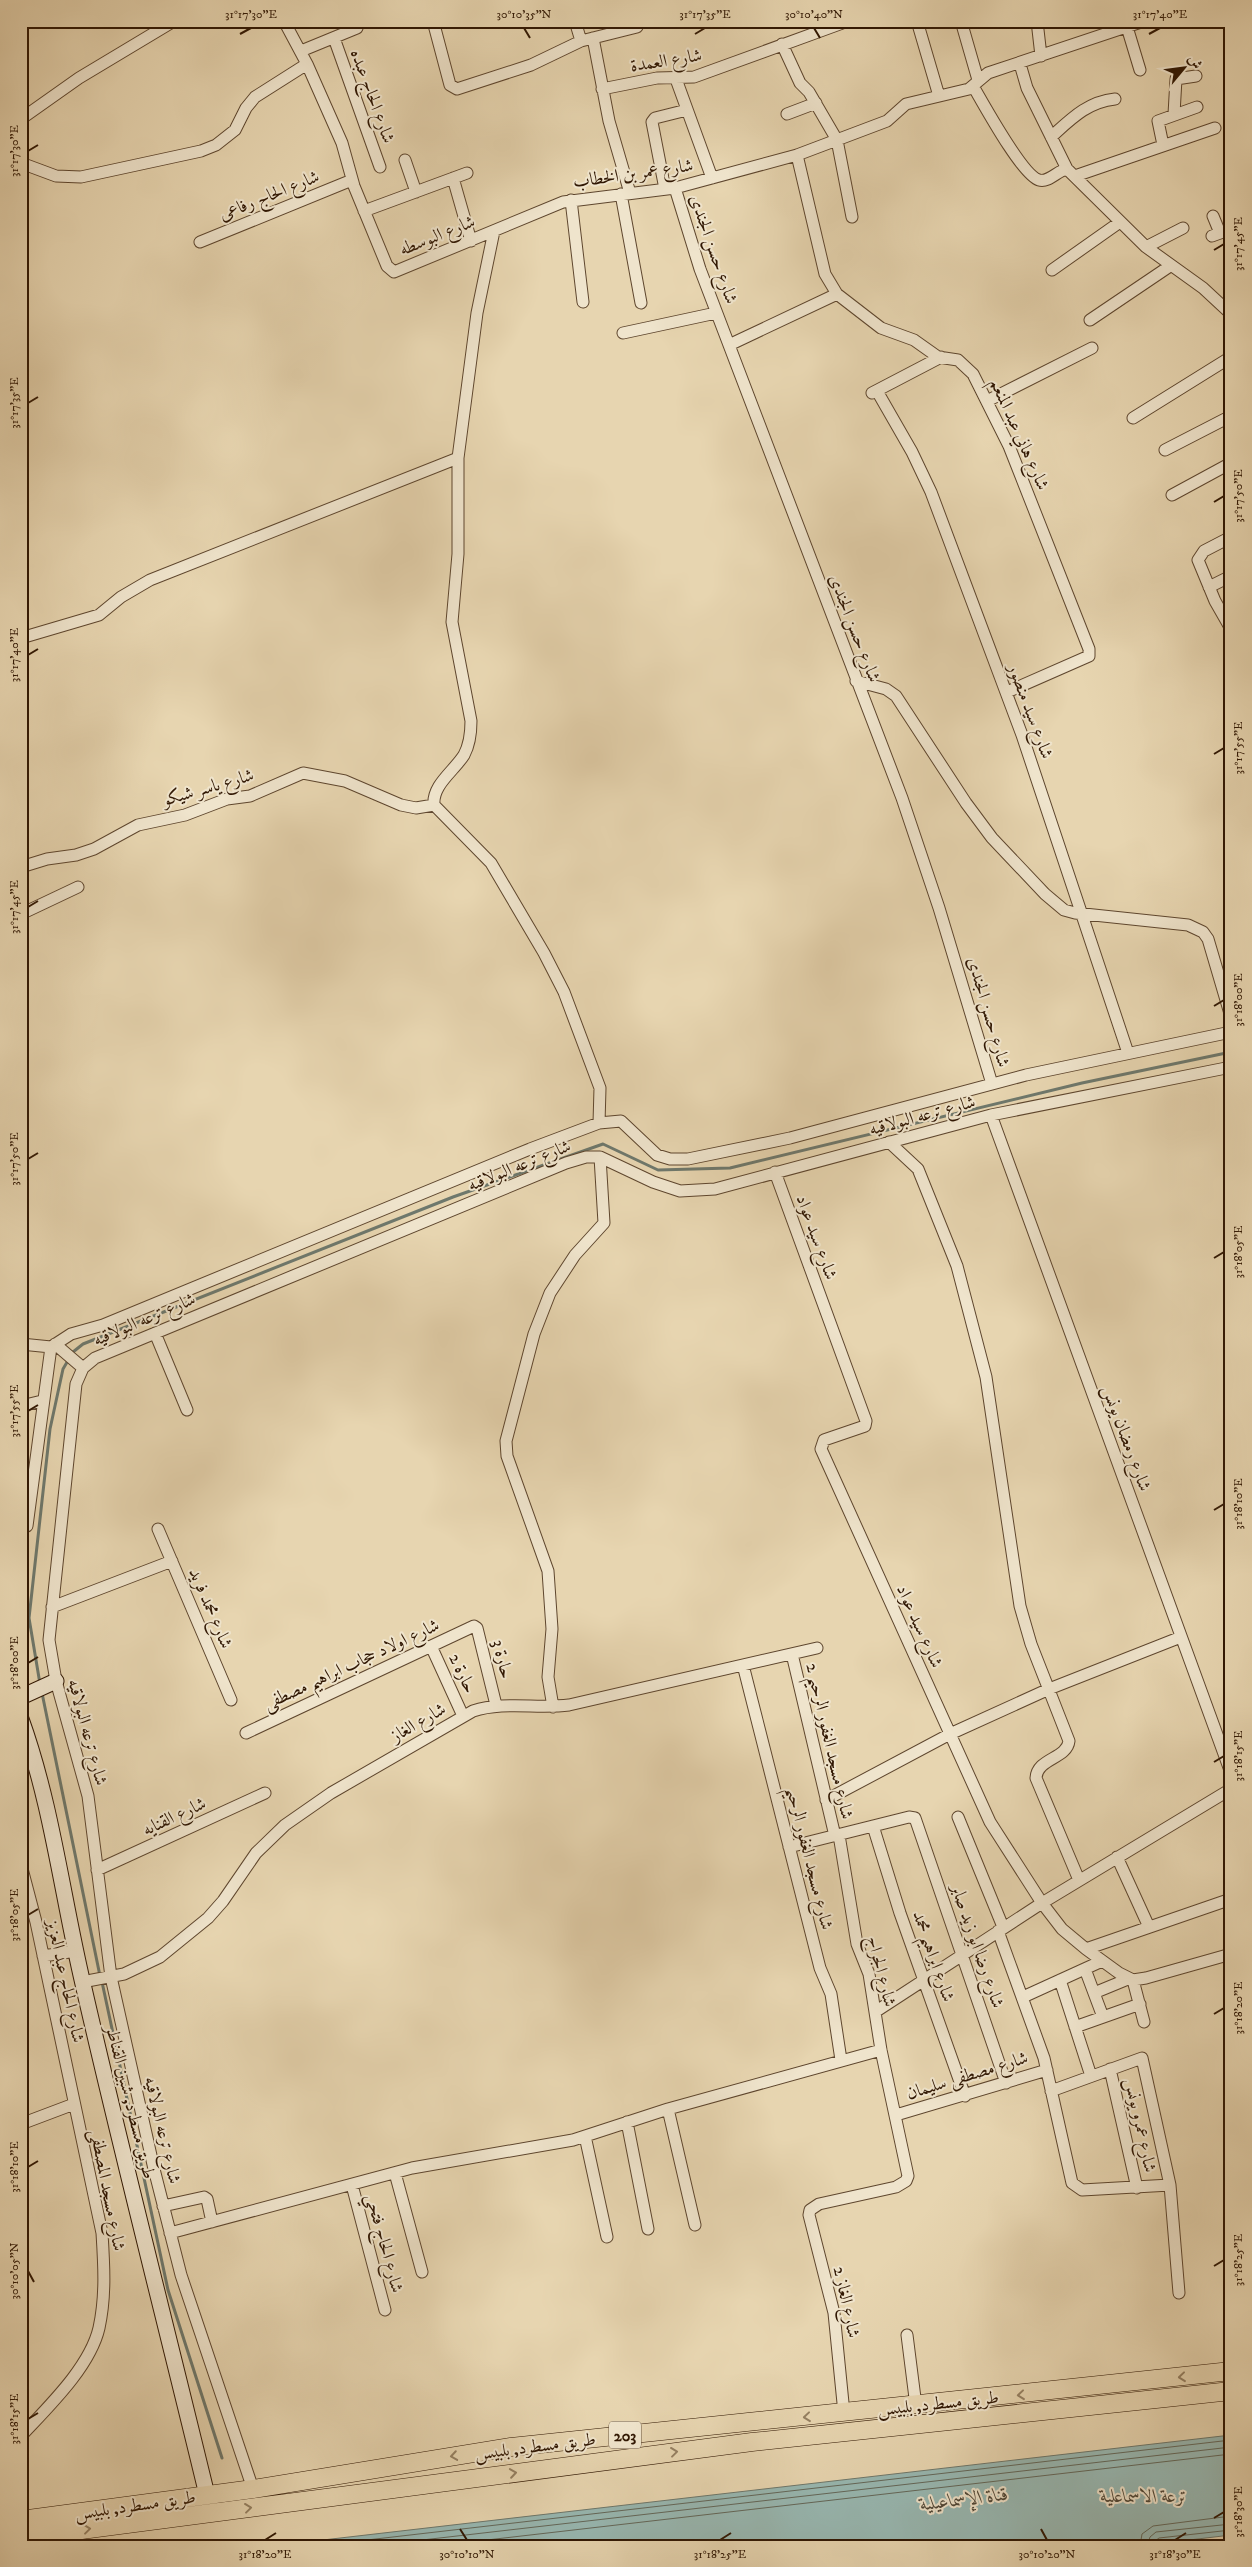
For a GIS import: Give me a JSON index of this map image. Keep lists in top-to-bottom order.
{
  "streets": {
    "main road": ["طريق مسطرد, شبين القناطر", "طريق مسطرد, بلبيس", "203"],
    "street": [
      "شارع العمدة",
      "شارع الحاج عبده",
      "شارع عمر بن الخطاب",
      "شارع الحاج رفاعى",
      "شارع البوسطه",
      "شارع حسن الجندى",
      "شارع هاني عبد المنعم",
      "شارع سيد منصور",
      "شارع ياسر شيكو",
      "شارع ترعه البولاقيه",
      "شارع سيد عواد",
      "شارع رمضان يونس",
      "شارع محمد فريد",
      "حارة 3",
      "شارع اولاد حجاب ابراهيم مصطفى",
      "حارة 2",
      "شارع الغاز",
      "شارع مسجد الغفور الرحيم 2",
      "شارع القنايه",
      "شارع مسجد الغفور الرحيم",
      "شارع رضا ابو زيد صابر",
      "شارع ابراهيم محمد",
      "شارع الجراج",
      "شارع الحاج عبد العزيز",
      "شارع مصطفى سليمان",
      "شارع عمرو يونس",
      "شارع مسجد المصطفى",
      "شارع الحاج فتحي",
      "شارع الغاز 2"
    ]
  },
  "crossings": [
    ["شارع عمر بن الخطاب", "شارع البوسطه"],
    ["شارع عمر بن الخطاب", "شارع حسن الجندى"],
    ["شارع عمر بن الخطاب", "شارع هاني عبد المنعم"],
    ["شارع حسن الجندى", "شارع ترعه البولاقيه"],
    ["شارع هاني عبد المنعم", "شارع سيد منصور"],
    ["شارع سيد منصور", "شارع ترعه البولاقيه"],
    ["شارع ترعه البولاقيه", "شارع سيد عواد"],
    ["شارع ترعه البولاقيه", "شارع رمضان يونس"],
    ["شارع ترعه البولاقيه", "شارع الغاز"],
    ["شارع ترعه البولاقيه", "شارع القنايه"],
    ["شارع ترعه البولاقيه", "طريق مسطرد, بلبيس"],
    ["حارة 3", "شارع اولاد حجاب ابراهيم مصطفى"],
    ["حارة 3", "شارع الغاز"],
    ["شارع اولاد حجاب ابراهيم مصطفى", "حارة 2"],
    ["حارة 2", "شارع الغاز"],
    ["شارع الغاز", "شارع مسجد الغفور الرحيم 2"],
    ["شارع الغاز", "شارع مسجد الغفور الرحيم"],
    ["شارع الغاز", "طريق مسطرد, شبين القناطر"],
    ["شارع مسجد الغفور الرحيم 2", "شارع الجراج"],
    ["شارع رضا ابو زيد صابر", "شارع ابراهيم محمد"],
    ["شارع رضا ابو زيد صابر", "شارع مصطفى سليمان"],
    ["شارع ابراهيم محمد", "شارع مصطفى سليمان"],
    ["شارع الجراج", "شارع مصطفى سليمان"],
    ["شارع الجراج", "شارع الغاز 2"],
    ["شارع الحاج عبد العزيز", "شارع مسجد المصطفى"],
    ["طريق مسطرد, شبين القناطر", "طريق مسطرد, بلبيس"],
    ["شارع الغاز 2", "طريق مسطرد, بلبيس"]
  ],
  "water": ["ترعة الاسماعلية", "قناة الإسماعيلية"],
  "north": "top right",
  "coordinates": [
    "31°17'30\"E",
    "30°10'35\"N",
    "31°17'35\"E",
    "30°10'40\"N",
    "31°17'40\"E",
    "31°17'45\"E",
    "31°17'50\"E",
    "31°17'55\"E",
    "31°18'00\"E",
    "31°18'05\"E",
    "31°18'10\"E",
    "31°18'15\"E",
    "31°18'20\"E",
    "31°18'25\"E",
    "30°10'05\"N",
    "31°18'30\"E",
    "30°10'10\"N",
    "30°10'20\"N"
  ]
}
